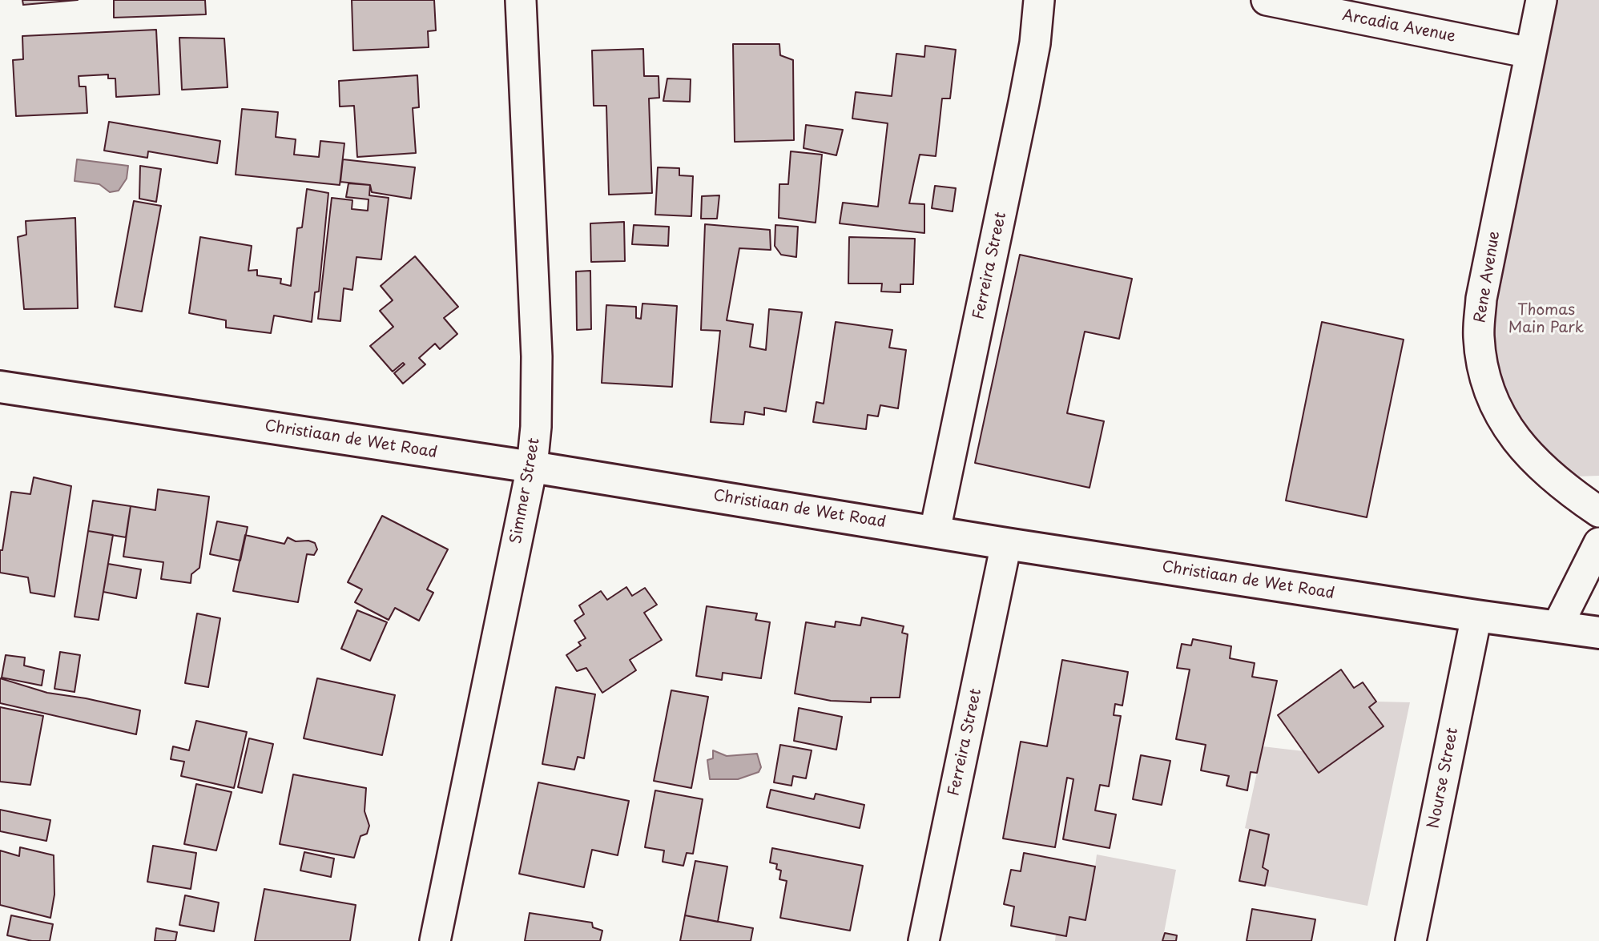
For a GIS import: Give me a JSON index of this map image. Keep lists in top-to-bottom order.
{
  "streets": {
    "main road": ["Christiaan de Wet Road"],
    "street": [
      "Arcadia Avenue",
      "Ferreira Street",
      "Rene Avenue",
      "Simmer Street",
      "Nourse Street"
    ]
  },
  "crossings": [
    ["Arcadia Avenue", "Rene Avenue"],
    ["Ferreira Street", "Christiaan de Wet Road"],
    ["Christiaan de Wet Road", "Simmer Street"],
    ["Christiaan de Wet Road", "Nourse Street"]
  ],
  "parks": ["Thomas Main Park"]
}
